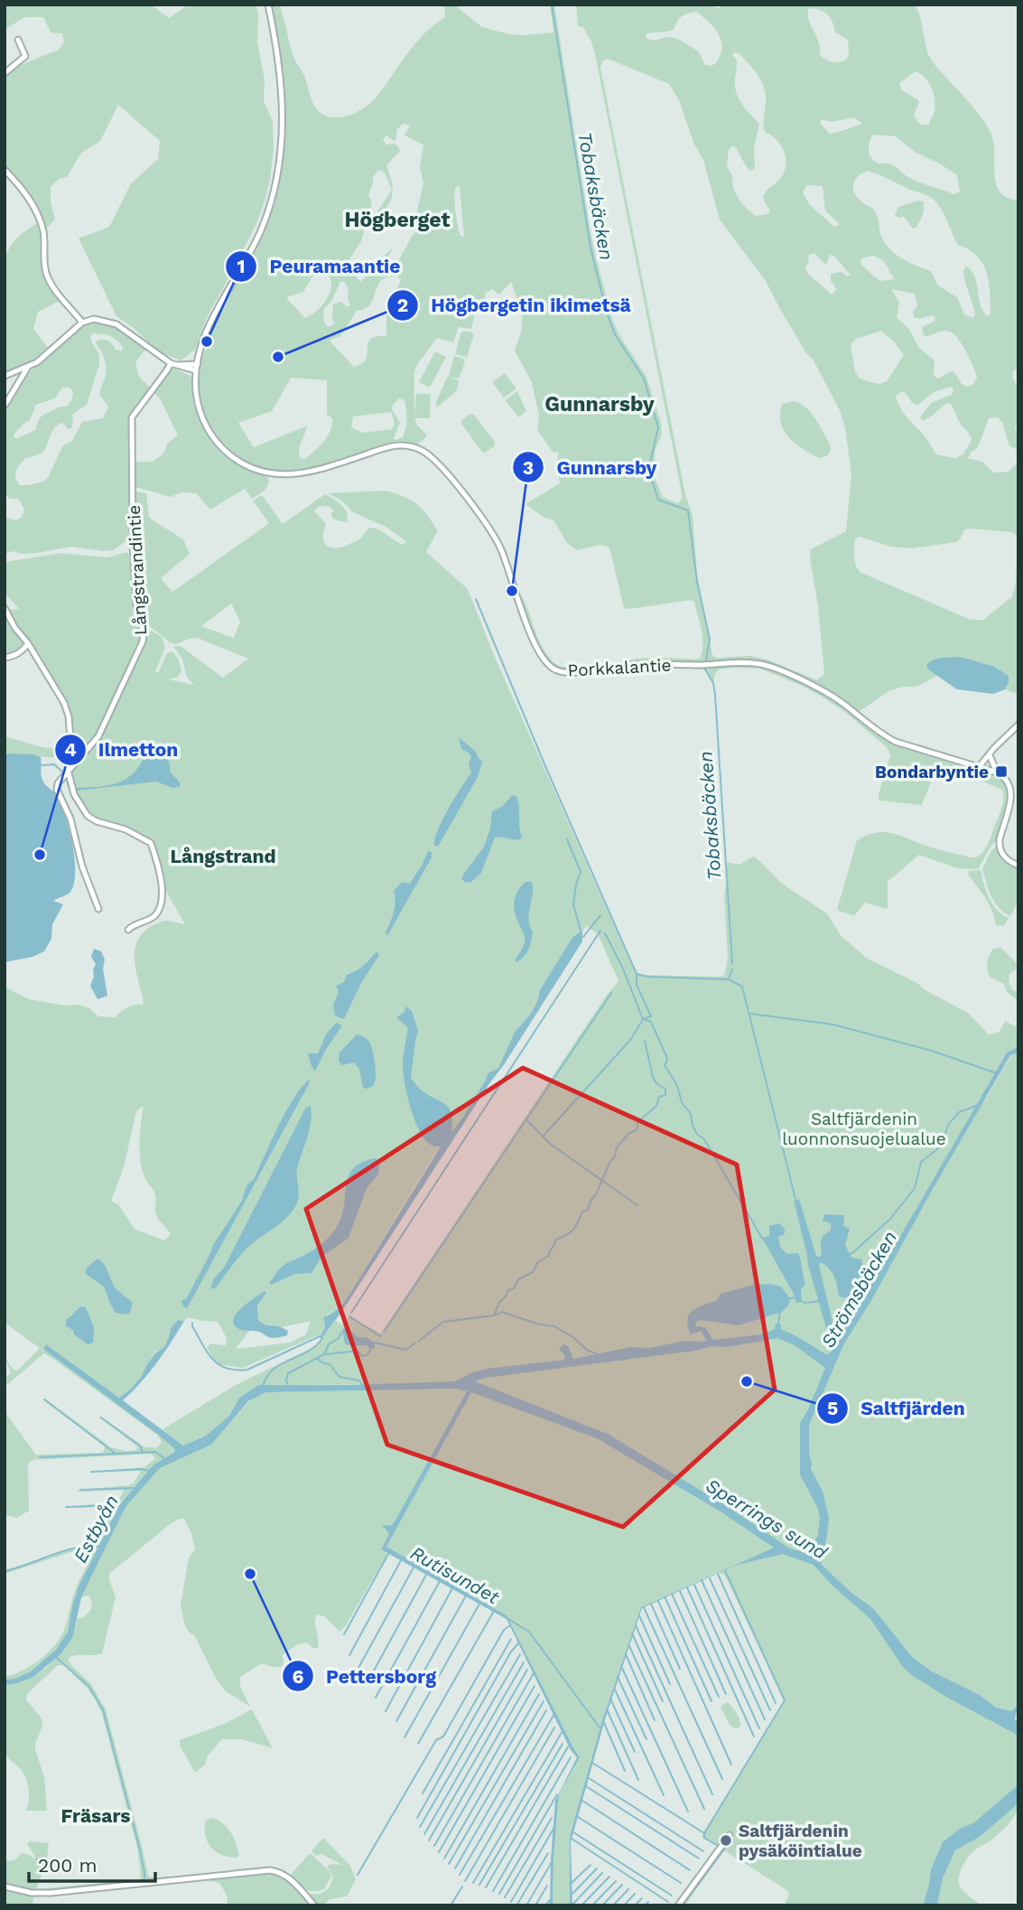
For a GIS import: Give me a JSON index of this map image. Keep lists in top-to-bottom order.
{
  "streets": {
    "street": ["Långstrandintie", "Porkkalantie"]
  },
  "districts": [
    "Högberget",
    "Gunnarsby",
    "Långstrand",
    "Fräsars"
  ],
  "water": [
    "Tobaksbäcken",
    "Strömsbäcken",
    "Sperrings sund",
    "Estbyån",
    "Rutisundet"
  ],
  "parks": ["Saltfjärdenin luonnonsuojelualue"],
  "places": {
    "other": [
      "Peuramaantie",
      "Högbergetin ikimetsä",
      "Gunnarsby",
      "Ilmetton",
      "Saltfjärden",
      "Pettersborg",
      "Saltfjärdenin pysäköintialue"
    ],
    "transit": ["Bondarbyntie"]
  },
  "scale_bar": "200 m"
}
